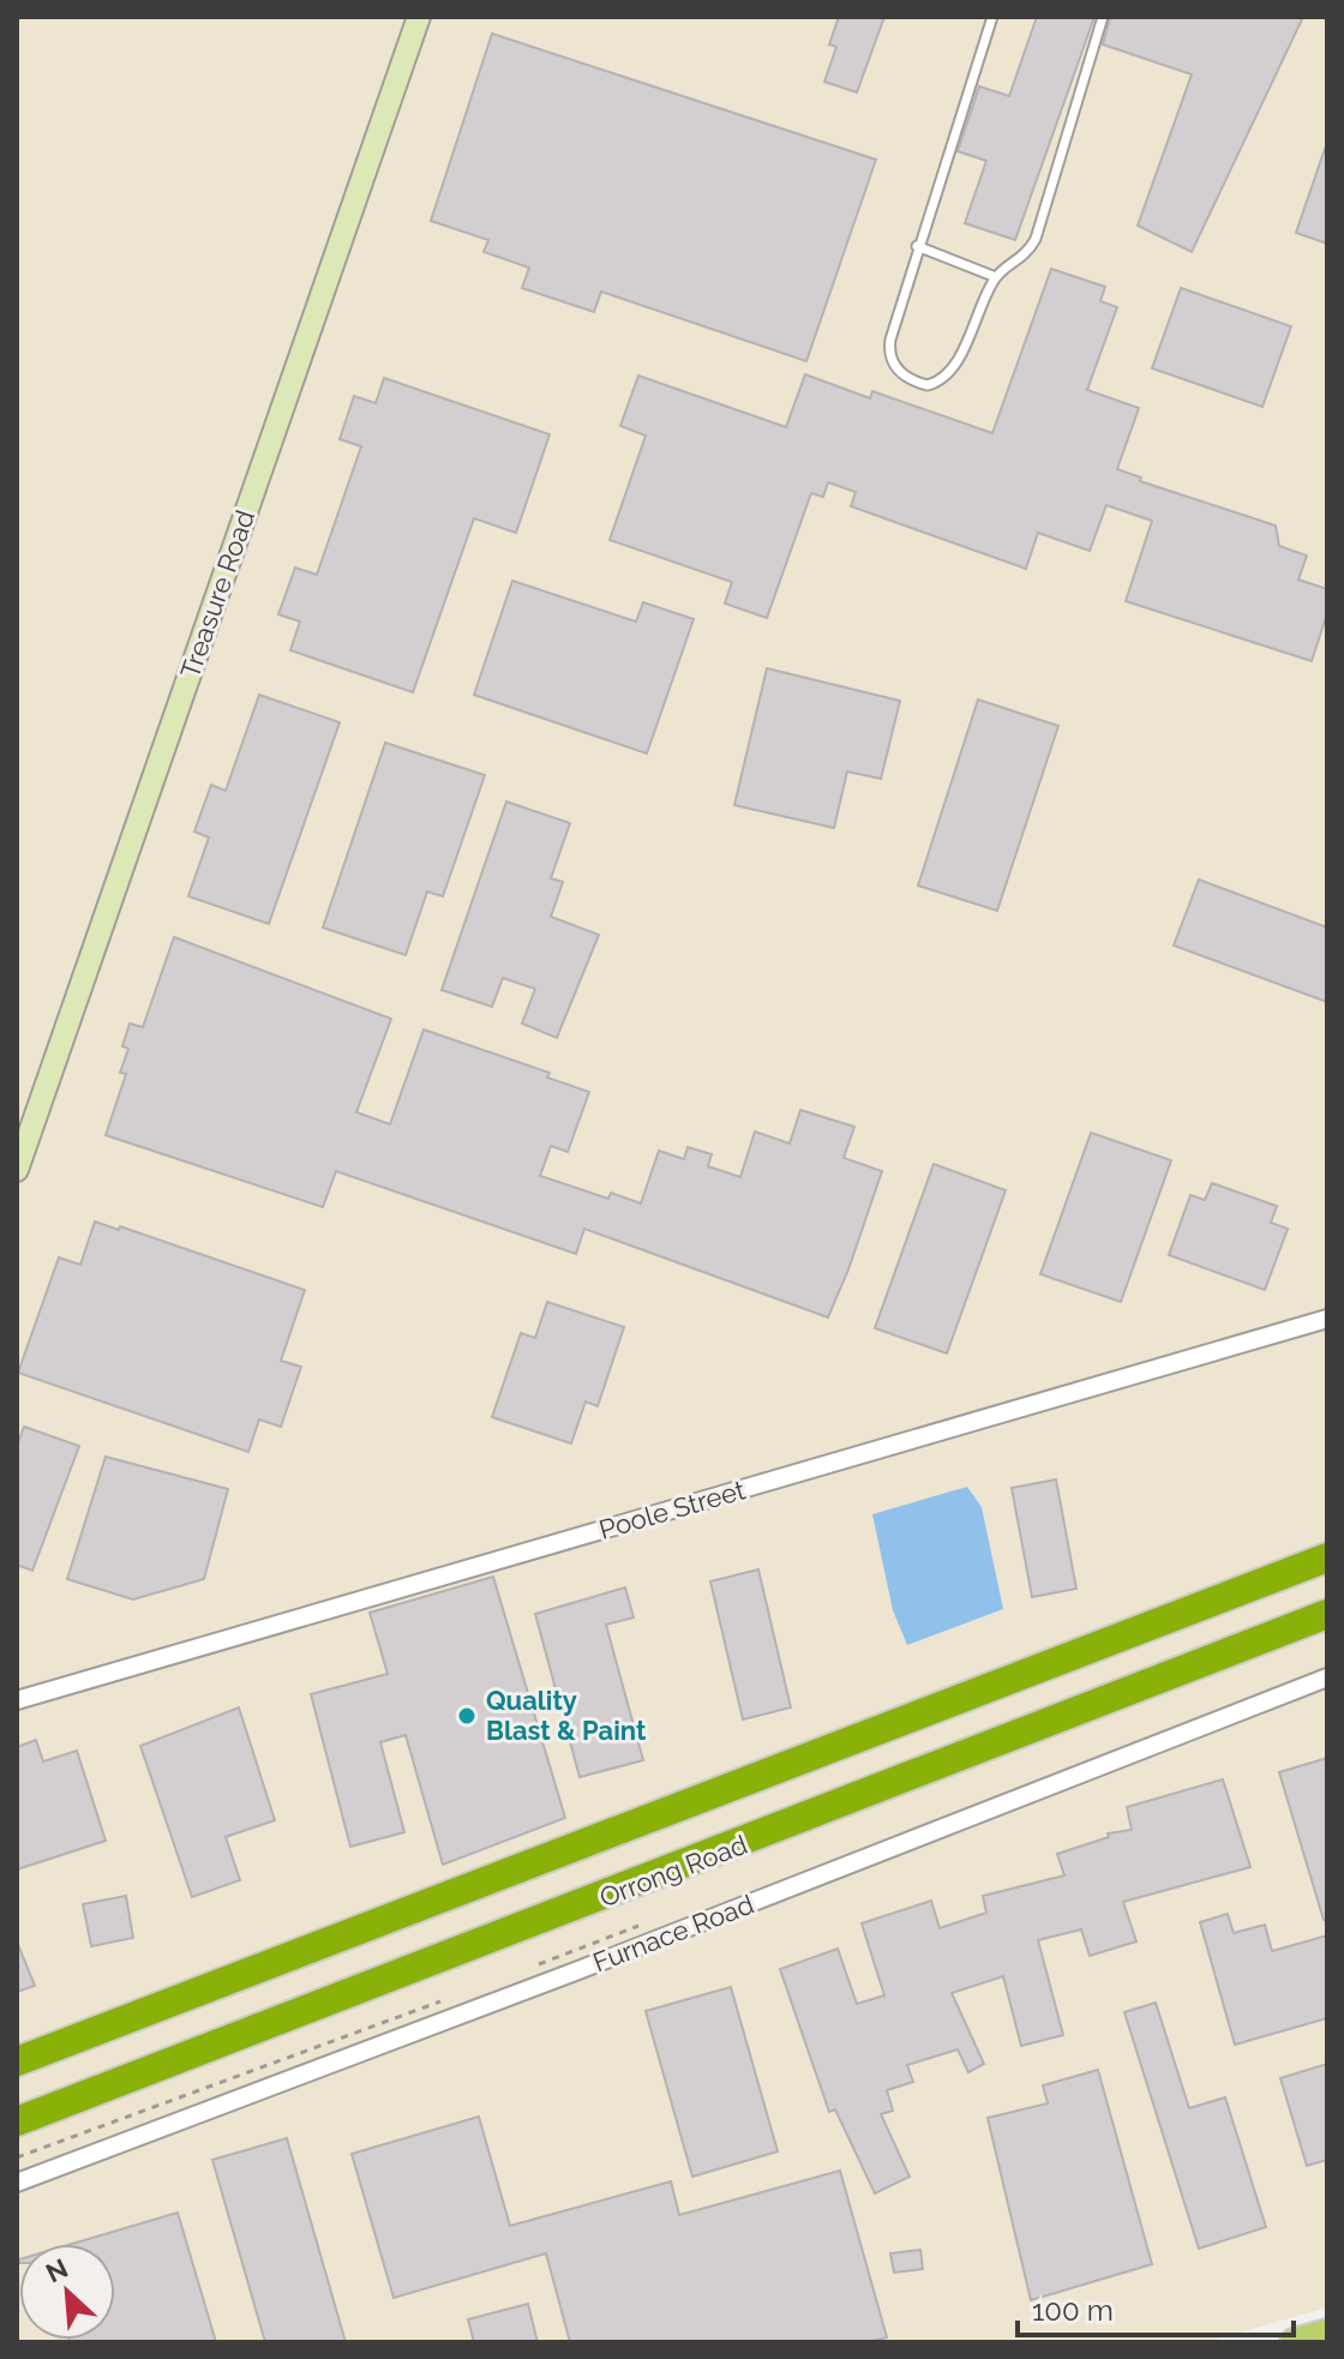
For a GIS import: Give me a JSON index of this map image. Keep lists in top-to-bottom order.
{
  "streets": {
    "highway": ["Orrong Road"],
    "street": ["Treasure Road", "Poole Street", "Furnace Road"]
  },
  "places": ["Quality Blast & Paint"],
  "scale_bar": "100 m",
  "north": "top left"
}
